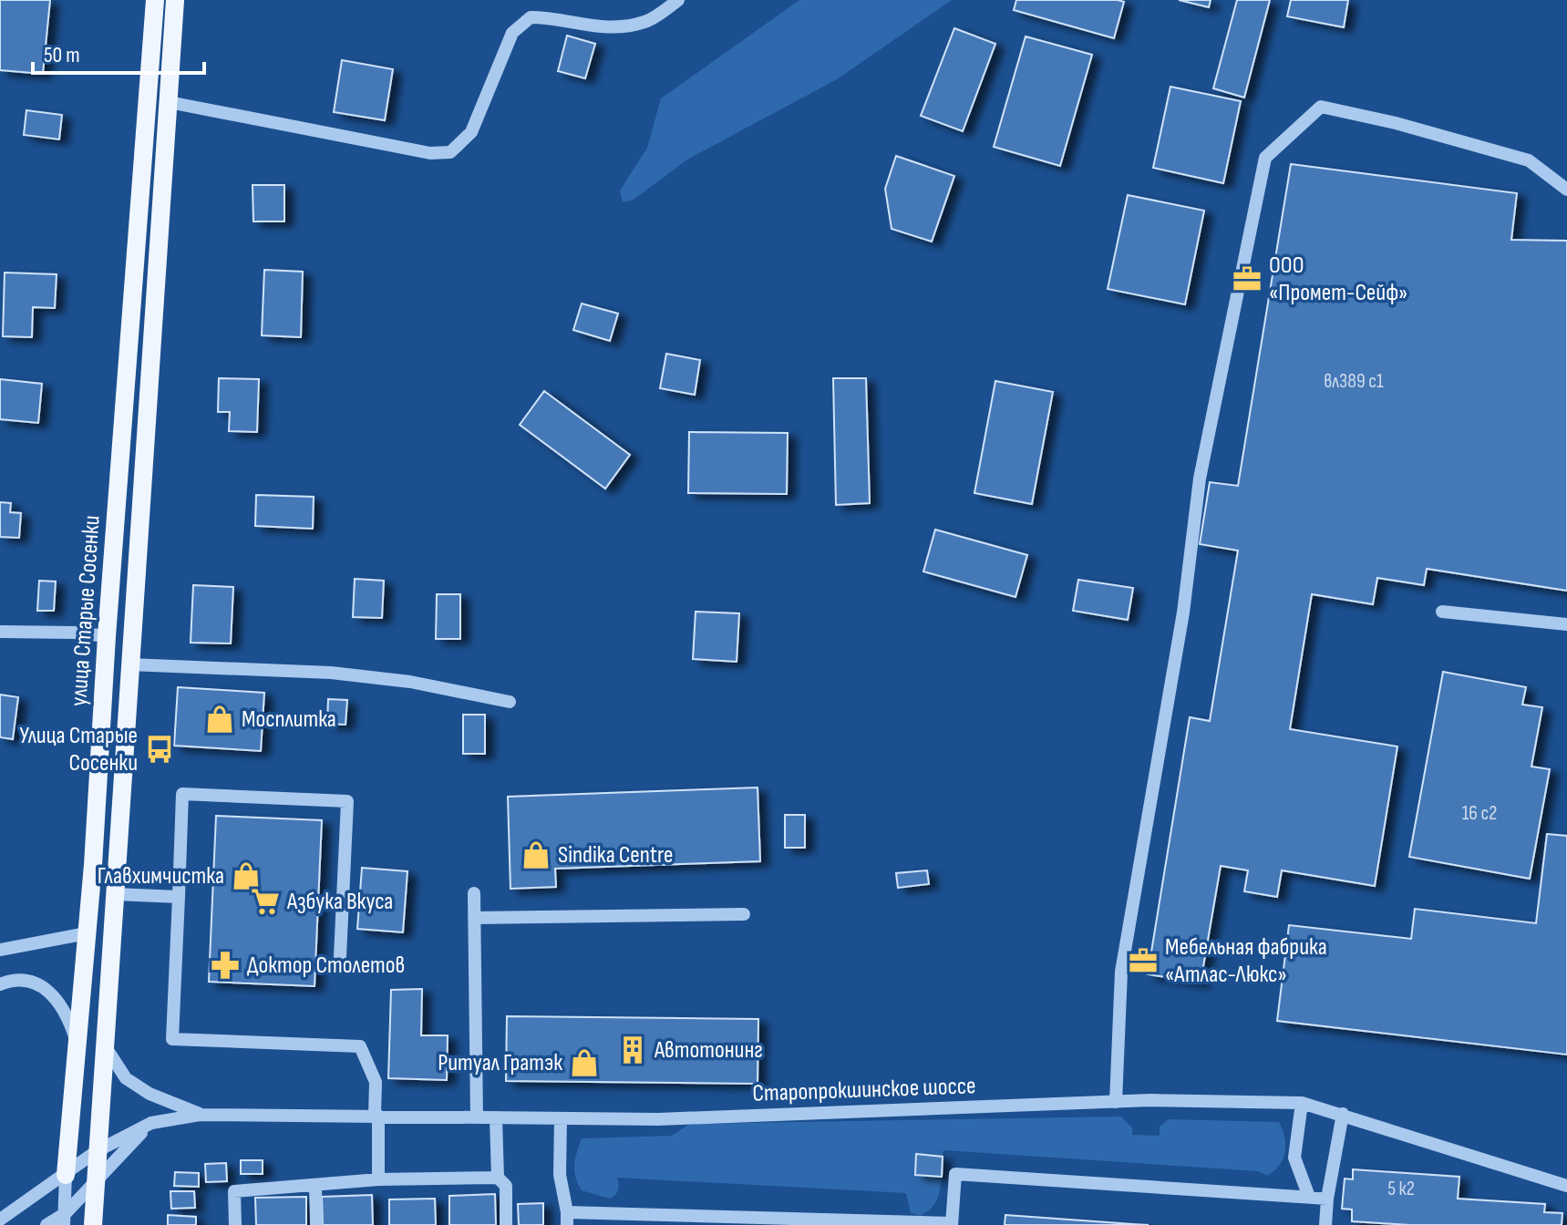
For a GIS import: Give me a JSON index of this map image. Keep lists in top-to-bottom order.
{
  "streets": {
    "main road": ["улица Старые Сосенки"],
    "street": ["Старопрокшинское шоссе"]
  },
  "crossings": [
    ["улица Старые Сосенки", "Старопрокшинское шоссе"]
  ],
  "places": {
    "office": ["ООО «Промет-Сейф»", "Мебельная фабрика «Атлас-Люкс»"],
    "shop": [
      "Мосплитка",
      "Sindika Centre",
      "Главхимчистка",
      "Ритуал Гратэк"
    ],
    "bus stop": ["Улица Старые Сосенки"],
    "supermarket": ["Азбука Вкуса"],
    "pharmacy": ["Доктор Столетов"],
    "building": ["Автотонинг"]
  },
  "house_numbers": ["вл389 с1", "16 с2", "5 к2"],
  "scale_bar": "50 m"
}
